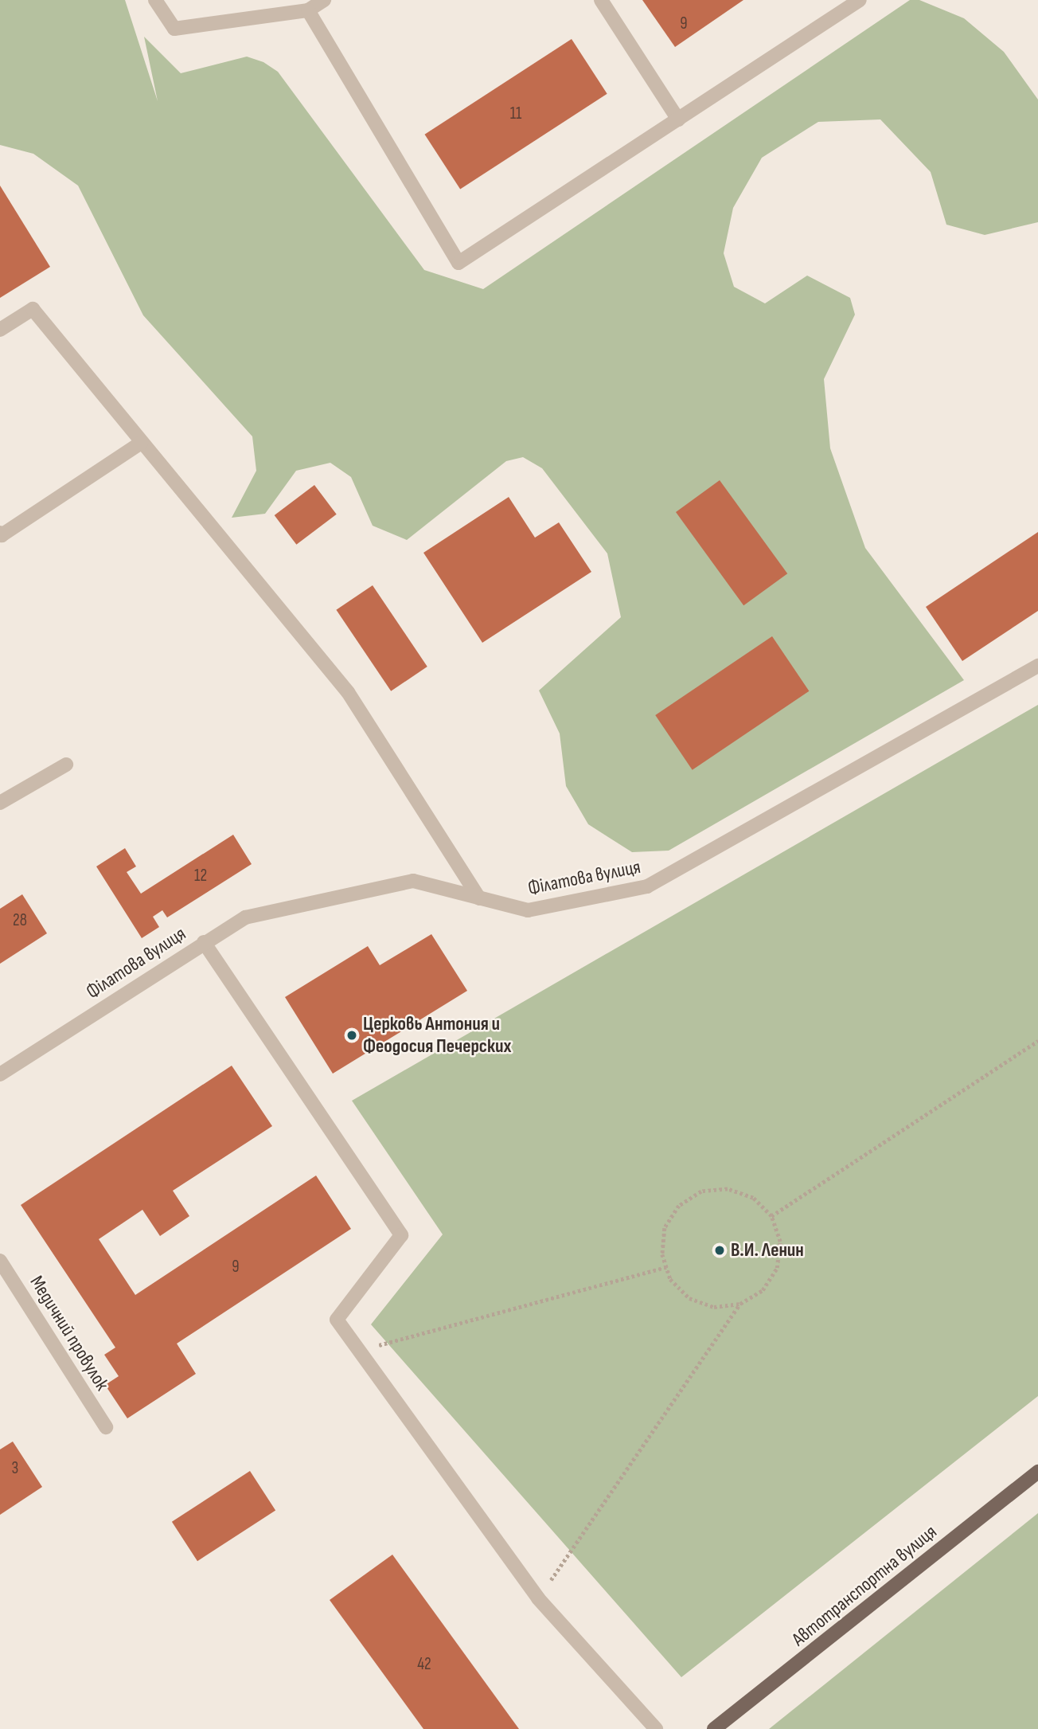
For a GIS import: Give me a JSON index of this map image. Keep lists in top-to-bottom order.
{
  "streets": {
    "main road": ["Автотранспортна вулиця"],
    "street": ["Філатова вулиця", "Медичний провулок"]
  },
  "places": ["Церковь Антония и Феодосия Печерских", "В.И. Ленин"],
  "house_numbers": [
    "9",
    "11",
    "12",
    "28",
    "9",
    "3",
    "42"
  ]
}
